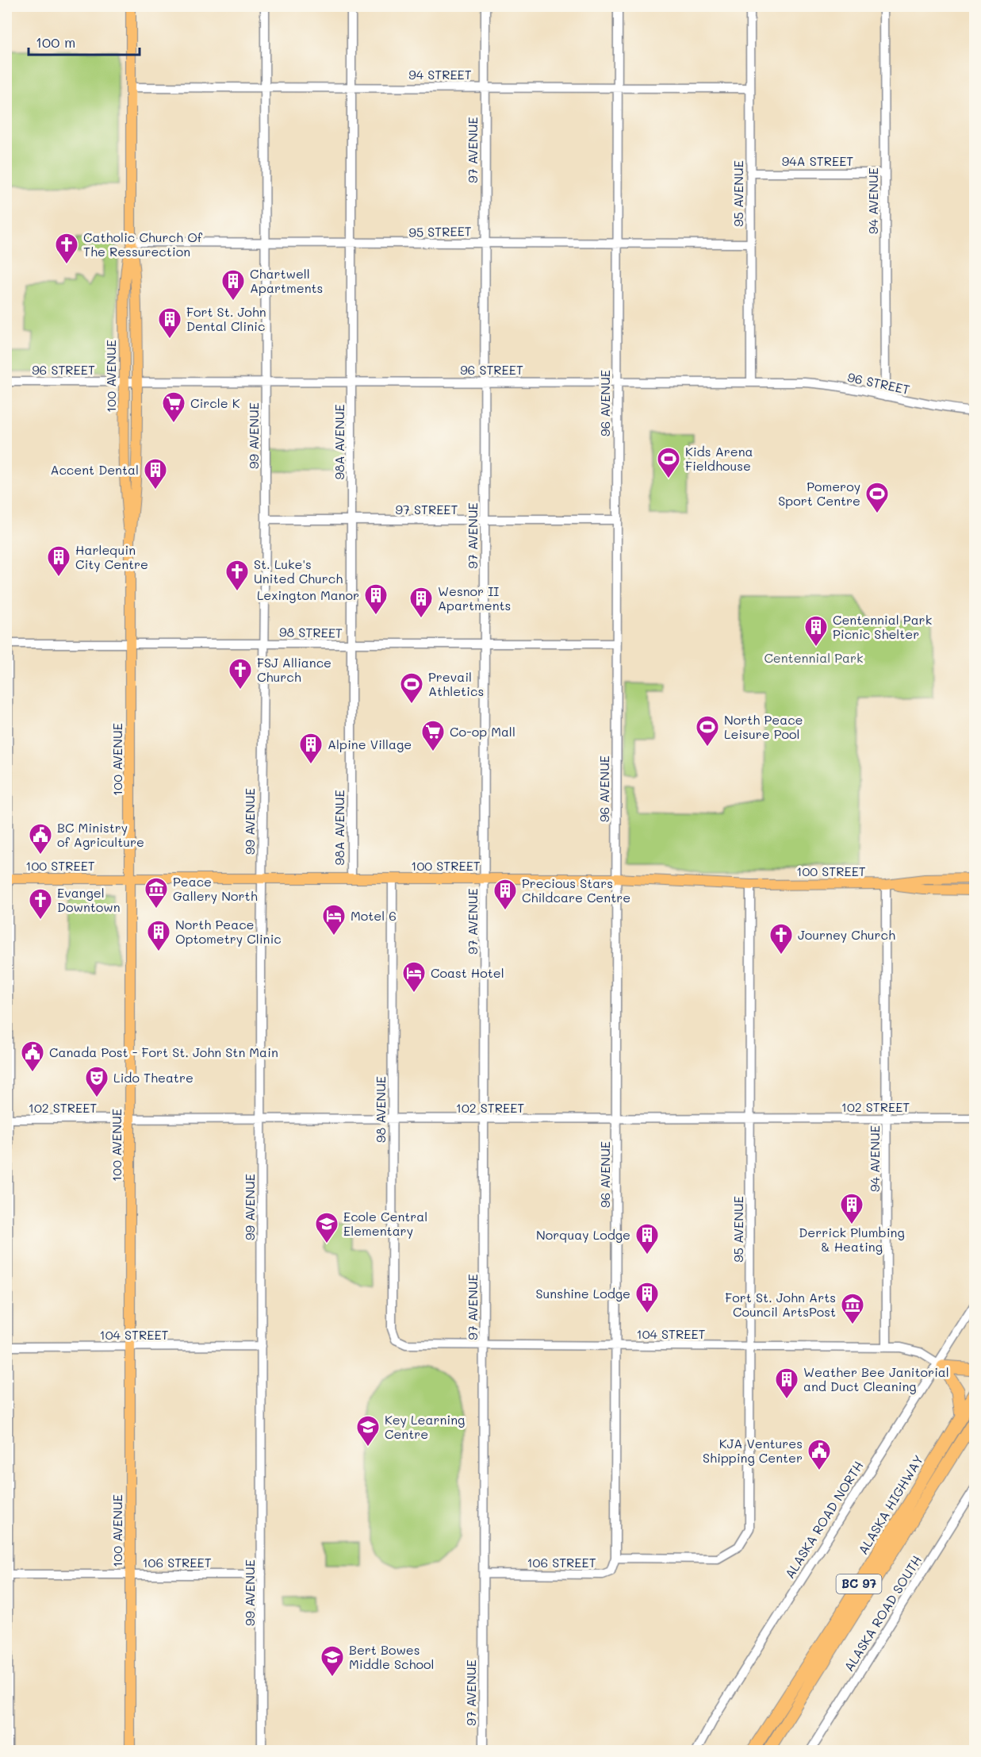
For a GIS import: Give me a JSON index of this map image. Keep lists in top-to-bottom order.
{
  "streets": {
    "highway": ["ALASKA HIGHWAY", "BC 97"],
    "main road": ["100 AVENUE", "100 STREET"],
    "street": [
      "94 STREET",
      "97 AVENUE",
      "94A STREET",
      "95 AVENUE",
      "94 AVENUE",
      "95 STREET",
      "96 STREET",
      "96 AVENUE",
      "99 AVENUE",
      "98A AVENUE",
      "97 STREET",
      "98 STREET",
      "102 STREET",
      "98 AVENUE",
      "104 STREET",
      "ALASKA ROAD NORTH",
      "106 STREET",
      "ALASKA ROAD SOUTH"
    ]
  },
  "crossings": [
    ["94 STREET", "97 AVENUE"],
    ["94 STREET", "95 AVENUE"],
    ["94 STREET", "100 AVENUE"],
    ["94 STREET", "96 AVENUE"],
    ["94 STREET", "99 AVENUE"],
    ["94 STREET", "98A AVENUE"],
    ["97 AVENUE", "95 STREET"],
    ["97 AVENUE", "96 STREET"],
    ["97 AVENUE", "97 STREET"],
    ["97 AVENUE", "98 STREET"],
    ["97 AVENUE", "100 STREET"],
    ["97 AVENUE", "102 STREET"],
    ["97 AVENUE", "104 STREET"],
    ["97 AVENUE", "106 STREET"],
    ["94A STREET", "95 AVENUE"],
    ["94A STREET", "94 AVENUE"],
    ["95 AVENUE", "95 STREET"],
    ["95 AVENUE", "96 STREET"],
    ["95 AVENUE", "96 AVENUE"],
    ["95 AVENUE", "100 STREET"],
    ["95 AVENUE", "102 STREET"],
    ["95 AVENUE", "104 STREET"],
    ["94 AVENUE", "96 STREET"],
    ["94 AVENUE", "100 STREET"],
    ["94 AVENUE", "102 STREET"],
    ["94 AVENUE", "104 STREET"],
    ["95 STREET", "100 AVENUE"],
    ["95 STREET", "96 AVENUE"],
    ["95 STREET", "99 AVENUE"],
    ["95 STREET", "98A AVENUE"],
    ["96 STREET", "100 AVENUE"],
    ["96 STREET", "96 AVENUE"],
    ["96 STREET", "99 AVENUE"],
    ["96 STREET", "98A AVENUE"],
    ["100 AVENUE", "98 STREET"],
    ["100 AVENUE", "100 STREET"],
    ["100 AVENUE", "102 STREET"],
    ["100 AVENUE", "104 STREET"],
    ["100 AVENUE", "106 STREET"],
    ["96 AVENUE", "97 STREET"],
    ["96 AVENUE", "98 STREET"],
    ["96 AVENUE", "100 STREET"],
    ["96 AVENUE", "102 STREET"],
    ["96 AVENUE", "104 STREET"],
    ["96 AVENUE", "106 STREET"],
    ["99 AVENUE", "97 STREET"],
    ["99 AVENUE", "98 STREET"],
    ["99 AVENUE", "100 STREET"],
    ["99 AVENUE", "102 STREET"],
    ["99 AVENUE", "104 STREET"],
    ["99 AVENUE", "106 STREET"],
    ["98A AVENUE", "97 STREET"],
    ["98A AVENUE", "98 STREET"],
    ["98A AVENUE", "100 STREET"],
    ["100 STREET", "98 AVENUE"],
    ["102 STREET", "98 AVENUE"],
    ["98 AVENUE", "104 STREET"],
    ["104 STREET", "ALASKA ROAD NORTH"]
  ],
  "parks": ["Centennial Park"],
  "places": {
    "church": [
      "Catholic Church Of The Ressurection",
      "St. Luke's United Church",
      "FSJ Alliance Church",
      "Evangel Downtown",
      "Journey Church"
    ],
    "building": [
      "Chartwell Apartments",
      "Fort St. John Dental Clinic",
      "Accent Dental",
      "Harlequin City Centre",
      "Lexington Manor",
      "Wesnor II Apartments",
      "Centennial Park Picnic Shelter",
      "Alpine Village",
      "Precious Stars Childcare Centre",
      "North Peace Optometry Clinic",
      "Derrick Plumbing & Heating",
      "Norquay Lodge",
      "Sunshine Lodge",
      "Weather Bee Janitorial and Duct Cleaning"
    ],
    "supermarket": ["Circle K", "Co-op Mall"],
    "sports": [
      "Kids Arena Fieldhouse",
      "Pomeroy Sport Centre",
      "Prevail Athletics",
      "North Peace Leisure Pool"
    ],
    "public building": ["BC Ministry of Agriculture", "Canada Post - Fort St. John Stn Main", "KJA Ventures Shipping Center"],
    "museum": ["Peace Gallery North", "Fort St. John Arts Council ArtsPost"],
    "hotel": ["Motel 6", "Coast Hotel"],
    "theatre": ["Lido Theatre"],
    "school or university": ["Ecole Central Elementary", "Key Learning Centre", "Bert Bowes Middle School"]
  },
  "scale_bar": "100 m"
}
